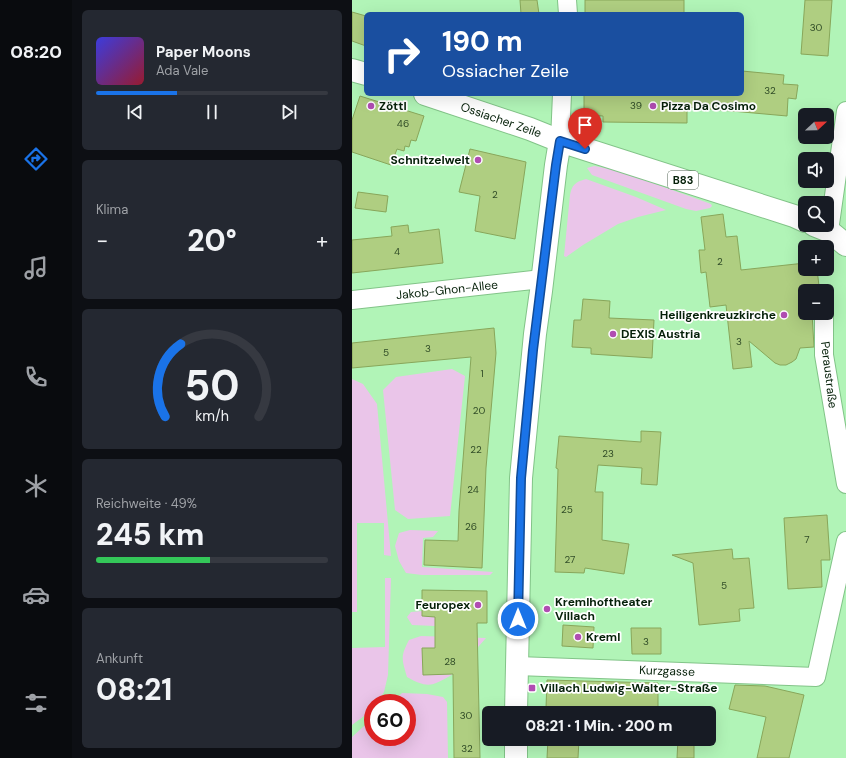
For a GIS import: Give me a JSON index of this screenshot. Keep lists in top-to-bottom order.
{
  "streets": {
    "main road": ["Ossiacher Zeile", "B83"],
    "street": ["Jakob-Ghon-Allee", "Peraustraße", "Kurzgasse"]
  },
  "places": {
    "other": [
      "Zöttl",
      "Pizza Da Cosimo",
      "Schnitzelwelt",
      "Heiligenkreuzkirche",
      "DEXIS Austria",
      "Feuropex",
      "Kremlhoftheater Villach",
      "Kreml"
    ],
    "transit": ["Villach Ludwig-Walter-Straße"]
  },
  "house_numbers": [
    "30",
    "32",
    "39",
    "46",
    "2",
    "4",
    "2",
    "3",
    "3",
    "5",
    "1",
    "20",
    "22",
    "23",
    "24",
    "25",
    "26",
    "7",
    "27",
    "5",
    "3",
    "28",
    "30",
    "32"
  ],
  "north": "right",
  "page": {
    "tabs": "08:20",
    "turn": ["190 m", "Ossiacher Zeile"],
    "song": ["Paper Moons", "Ada Vale"],
    "map_buttons": ["+", "−"],
    "tile": [
      "Klima",
      ["Reichweite · 49%", "245 km"],
      ["Ankunft", "08:21"]
    ],
    "heat": ["−", "20°", "+"],
    "limit": "60",
    "trip": "08:21 · 1 Min. · 200 m",
    "gauge": ["50", "km/h"]
  }
}
